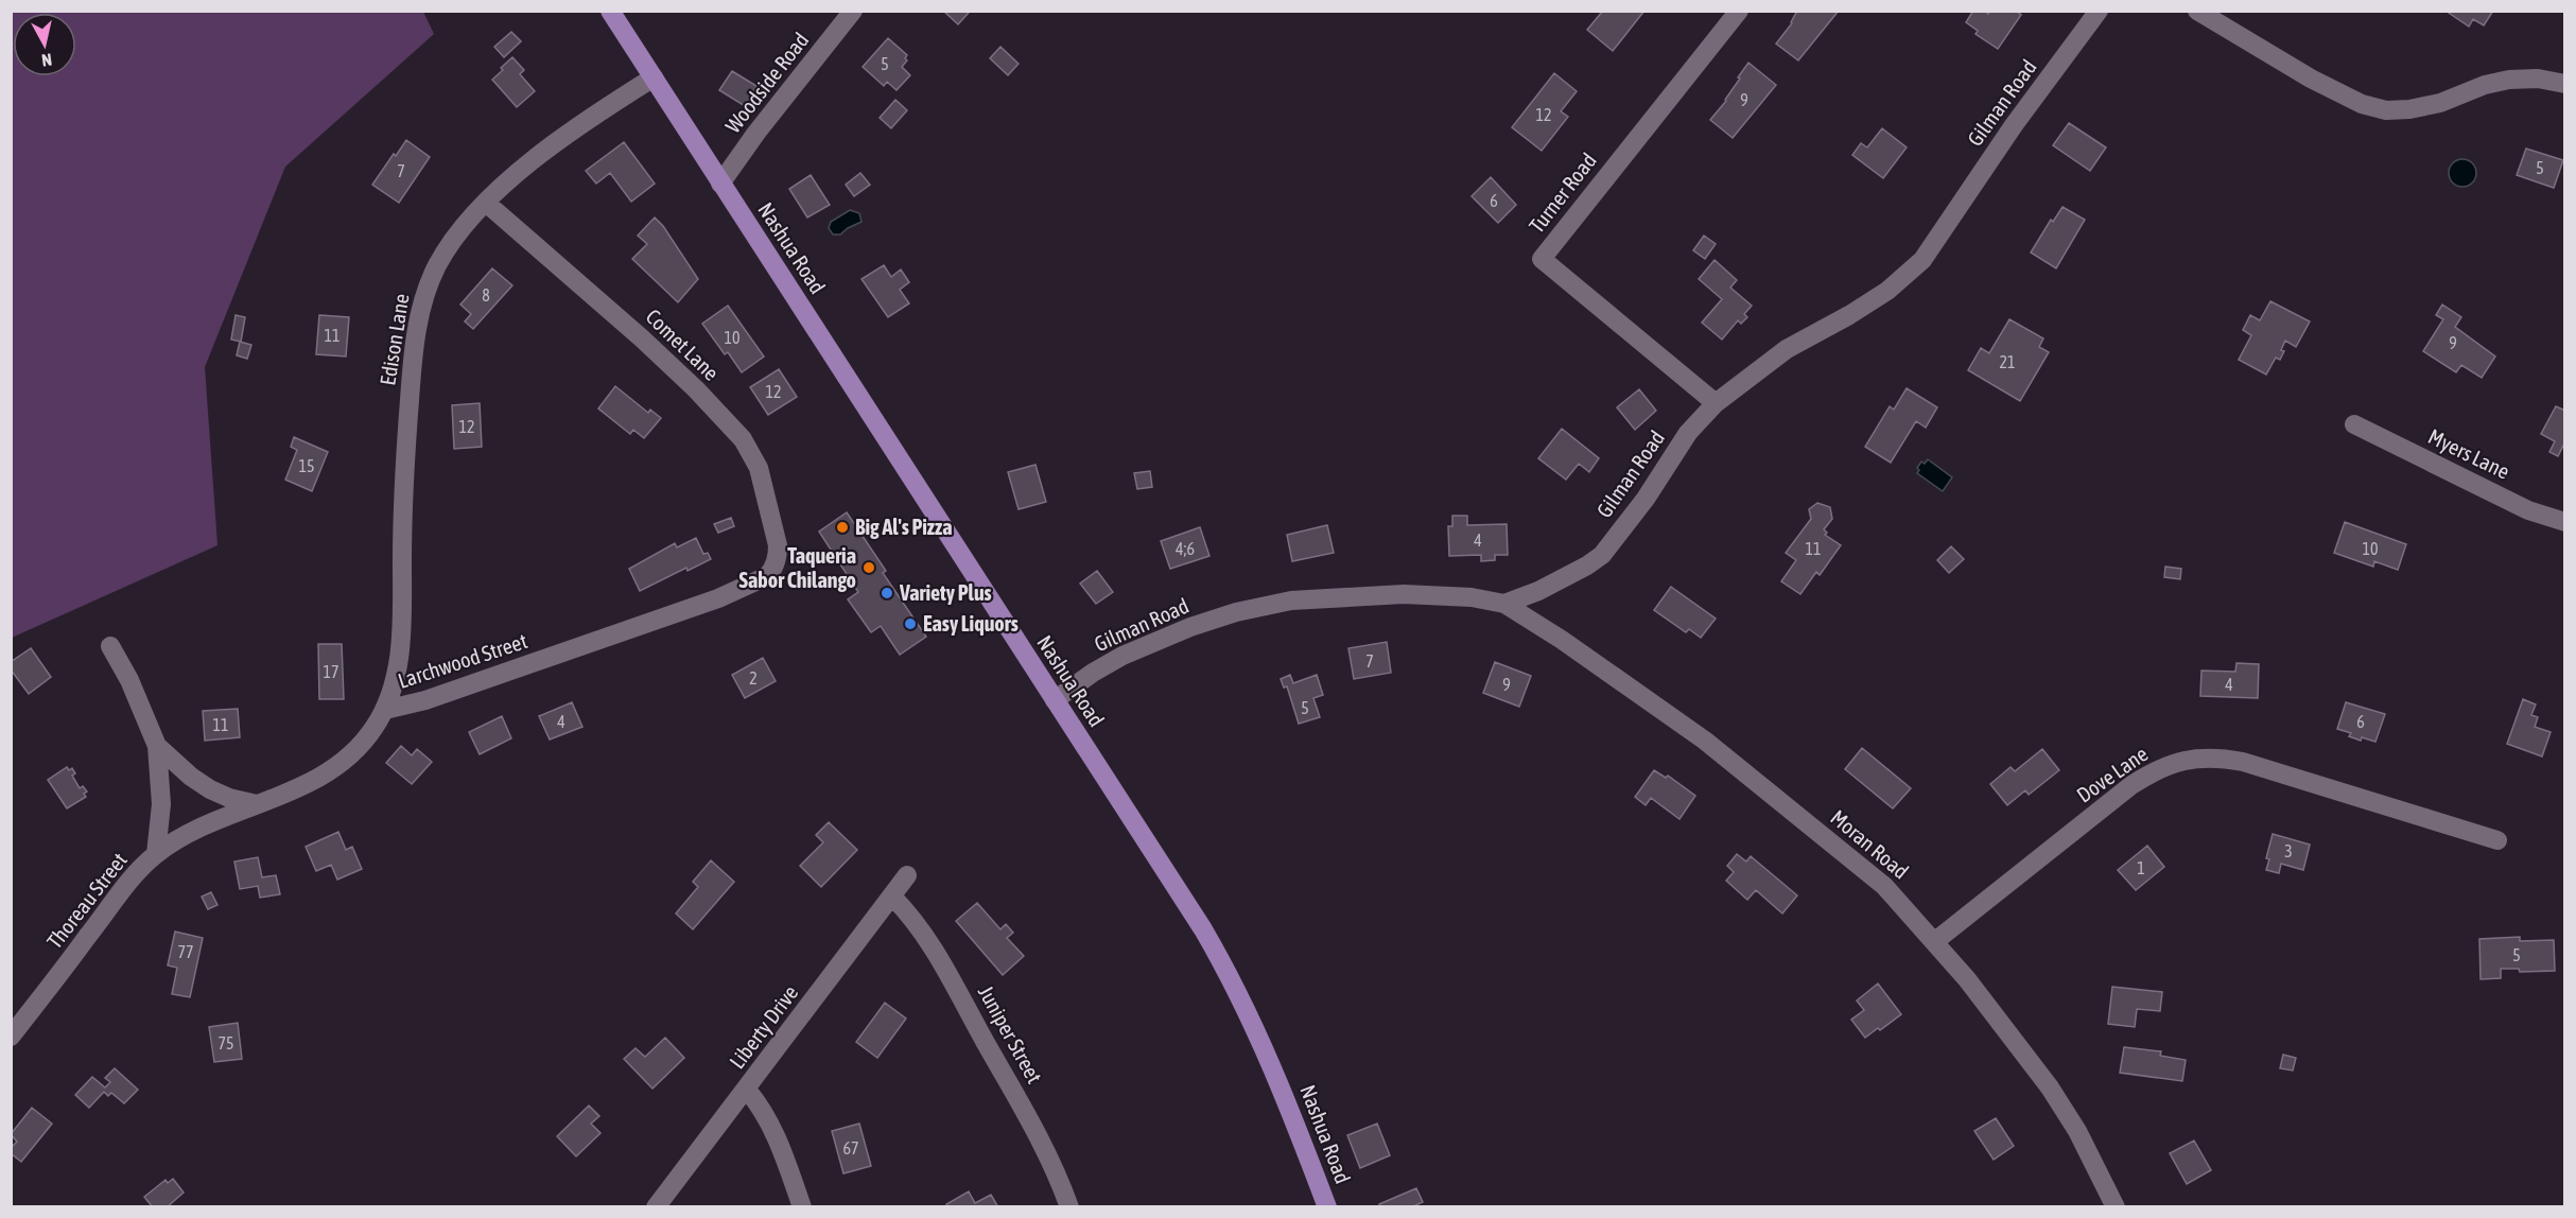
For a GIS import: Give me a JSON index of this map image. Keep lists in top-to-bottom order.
{
  "streets": {
    "main road": ["Nashua Road"],
    "street": [
      "Woodside Road",
      "Gilman Road",
      "Turner Road",
      "Edison Lane",
      "Comet Lane",
      "Myers Lane",
      "Larchwood Street",
      "Dove Lane",
      "Moran Road",
      "Thoreau Street",
      "Liberty Drive",
      "Juniper Street"
    ]
  },
  "crossings": [
    ["Woodside Road", "Nashua Road"],
    ["Gilman Road", "Turner Road"],
    ["Gilman Road", "Nashua Road"],
    ["Gilman Road", "Moran Road"],
    ["Nashua Road", "Edison Lane"],
    ["Edison Lane", "Comet Lane"],
    ["Edison Lane", "Larchwood Street"],
    ["Comet Lane", "Larchwood Street"],
    ["Larchwood Street", "Thoreau Street"],
    ["Dove Lane", "Moran Road"],
    ["Liberty Drive", "Juniper Street"]
  ],
  "places": [
    "Big Al's Pizza",
    "Taqueria Sabor Chilango",
    "Variety Plus",
    "Easy Liquors"
  ],
  "house_numbers": [
    "5",
    "9",
    "12",
    "5",
    "7",
    "6",
    "8",
    "11",
    "10",
    "9",
    "21",
    "12",
    "12",
    "15",
    "4",
    "4;6",
    "11",
    "10",
    "7",
    "17",
    "2",
    "9",
    "4",
    "5",
    "4",
    "6",
    "11",
    "3",
    "1",
    "77",
    "5",
    "75",
    "67"
  ],
  "north": "bottom"
}
